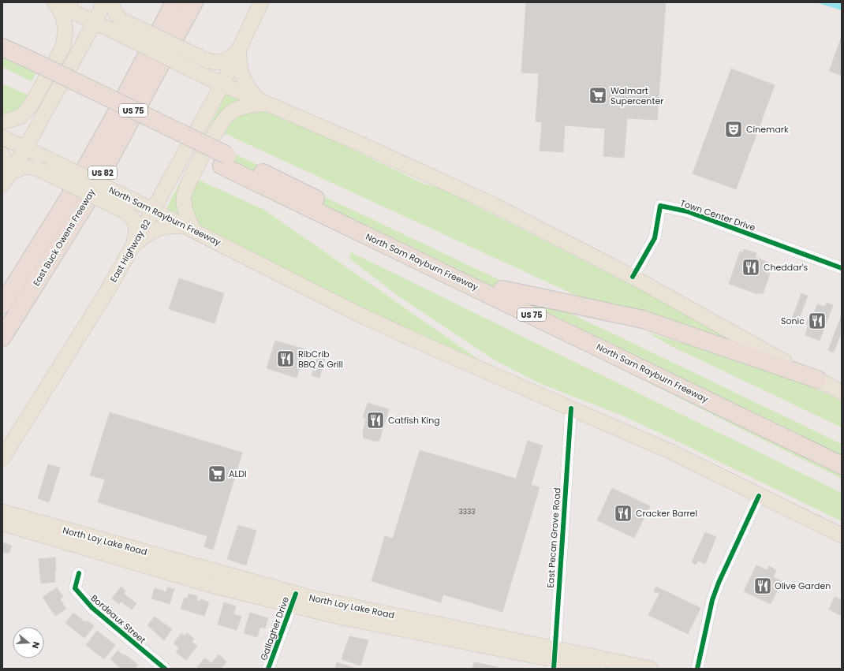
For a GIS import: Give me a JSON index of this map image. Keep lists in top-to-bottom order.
{
  "streets": {
    "highway": [
      "US 75",
      "US 82",
      "North Sam Rayburn Freeway",
      "East Buck Owens Freeway"
    ],
    "main road": ["East Highway 82", "North Loy Lake Road"],
    "street": [
      "Town Center Drive",
      "East Pecan Grove Road",
      "Bordeaux Street",
      "Gallagher Drive"
    ]
  },
  "crossings": [
    ["North Sam Rayburn Freeway", "East Highway 82"],
    ["North Sam Rayburn Freeway", "East Pecan Grove Road"],
    ["East Pecan Grove Road", "North Loy Lake Road"],
    ["North Loy Lake Road", "Gallagher Drive"]
  ],
  "places": {
    "supermarket": ["Walmart Supercenter", "ALDI"],
    "theatre": ["Cinemark"],
    "restaurant": [
      "Cheddar's",
      "Sonic",
      "RibCrib BBQ & Grill",
      "Catfish King",
      "Cracker Barrel",
      "Olive Garden"
    ]
  },
  "house_numbers": ["3333"],
  "north": "right"
}
